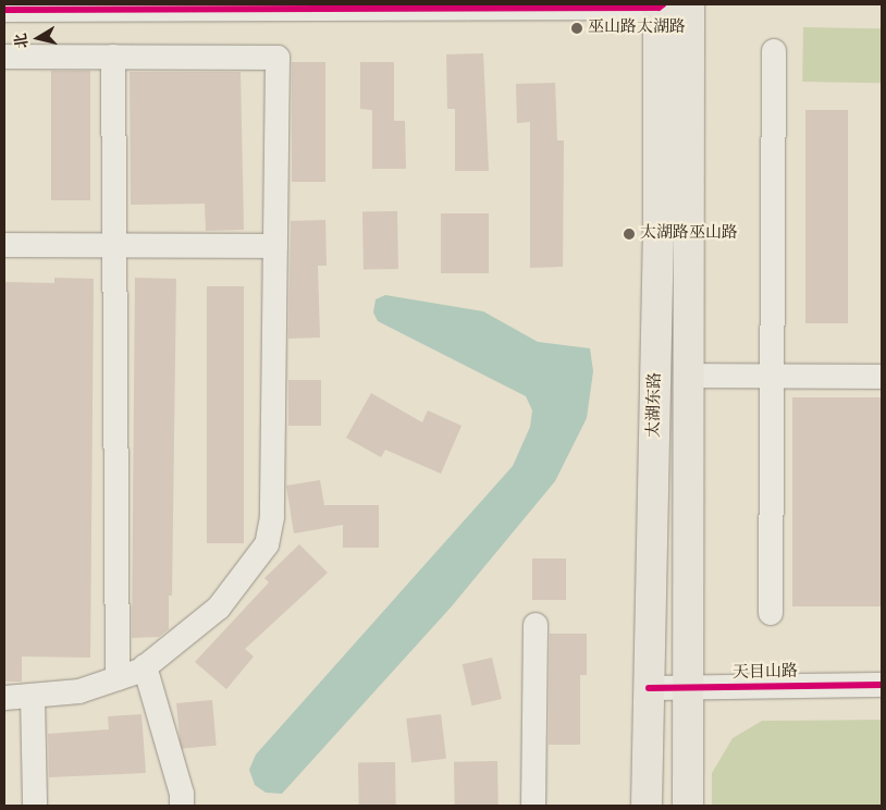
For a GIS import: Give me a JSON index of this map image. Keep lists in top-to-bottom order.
{
  "streets": {
    "main road": ["太湖东路"],
    "street": ["天目山路"]
  },
  "crossings": [
    ["太湖东路", "天目山路"]
  ],
  "places": ["巫山路太湖路", "太湖路巫山路"],
  "north": "left"
}
